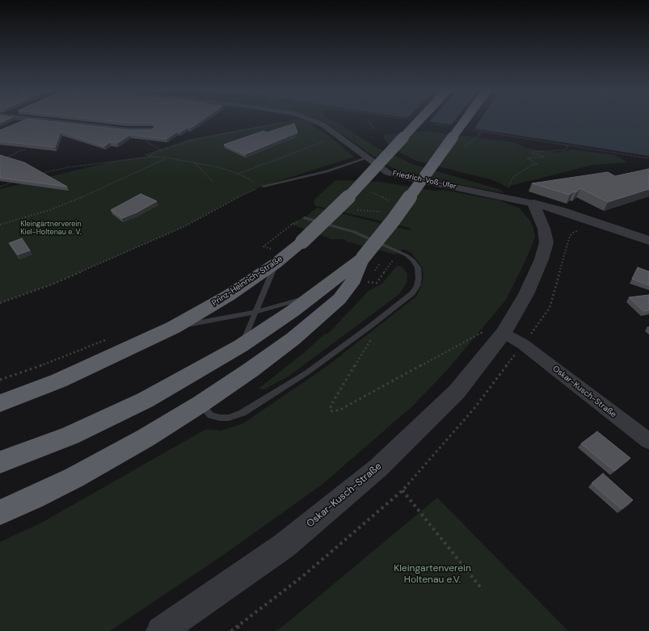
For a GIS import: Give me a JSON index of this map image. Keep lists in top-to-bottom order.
{
  "streets": {
    "highway": ["Prinz-Heinrich-Straße"],
    "street": ["Friedrich-Voß-Ufer", "Oskar-Kusch-Straße"]
  },
  "crossings": [
    ["Friedrich-Voß-Ufer", "Oskar-Kusch-Straße"]
  ],
  "parks": ["Kleingärtnerverein Kiel-Holtenau e. V.", "Kleingartenverein Holtenau e.V."]
}
